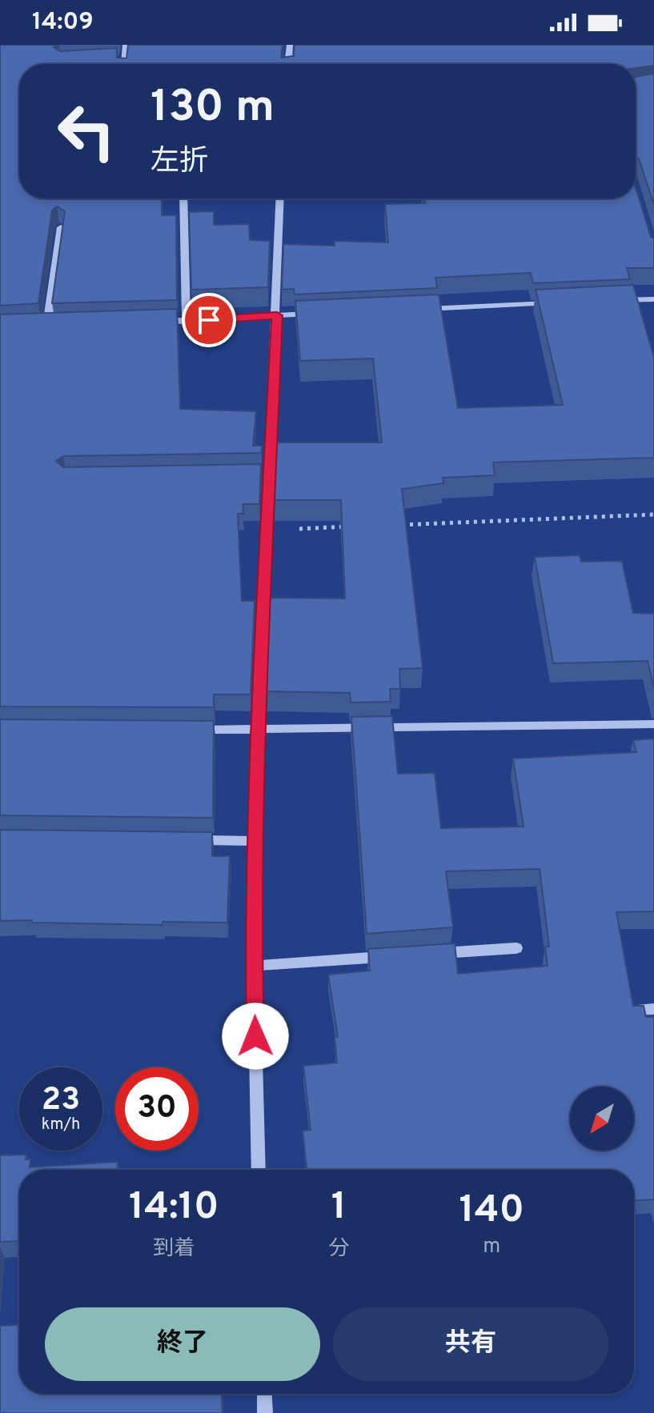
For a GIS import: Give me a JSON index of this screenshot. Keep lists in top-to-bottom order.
{
  "north": "bottom left",
  "page": {
    "status": "14:09",
    "turn": ["130 m", "左折"],
    "speed": "23 km/h",
    "limit": "30",
    "eta": [
      "14:10",
      "到着",
      "1",
      "分",
      "140",
      "m"
    ],
    "buttons": ["終了", "共有"]
  }
}
